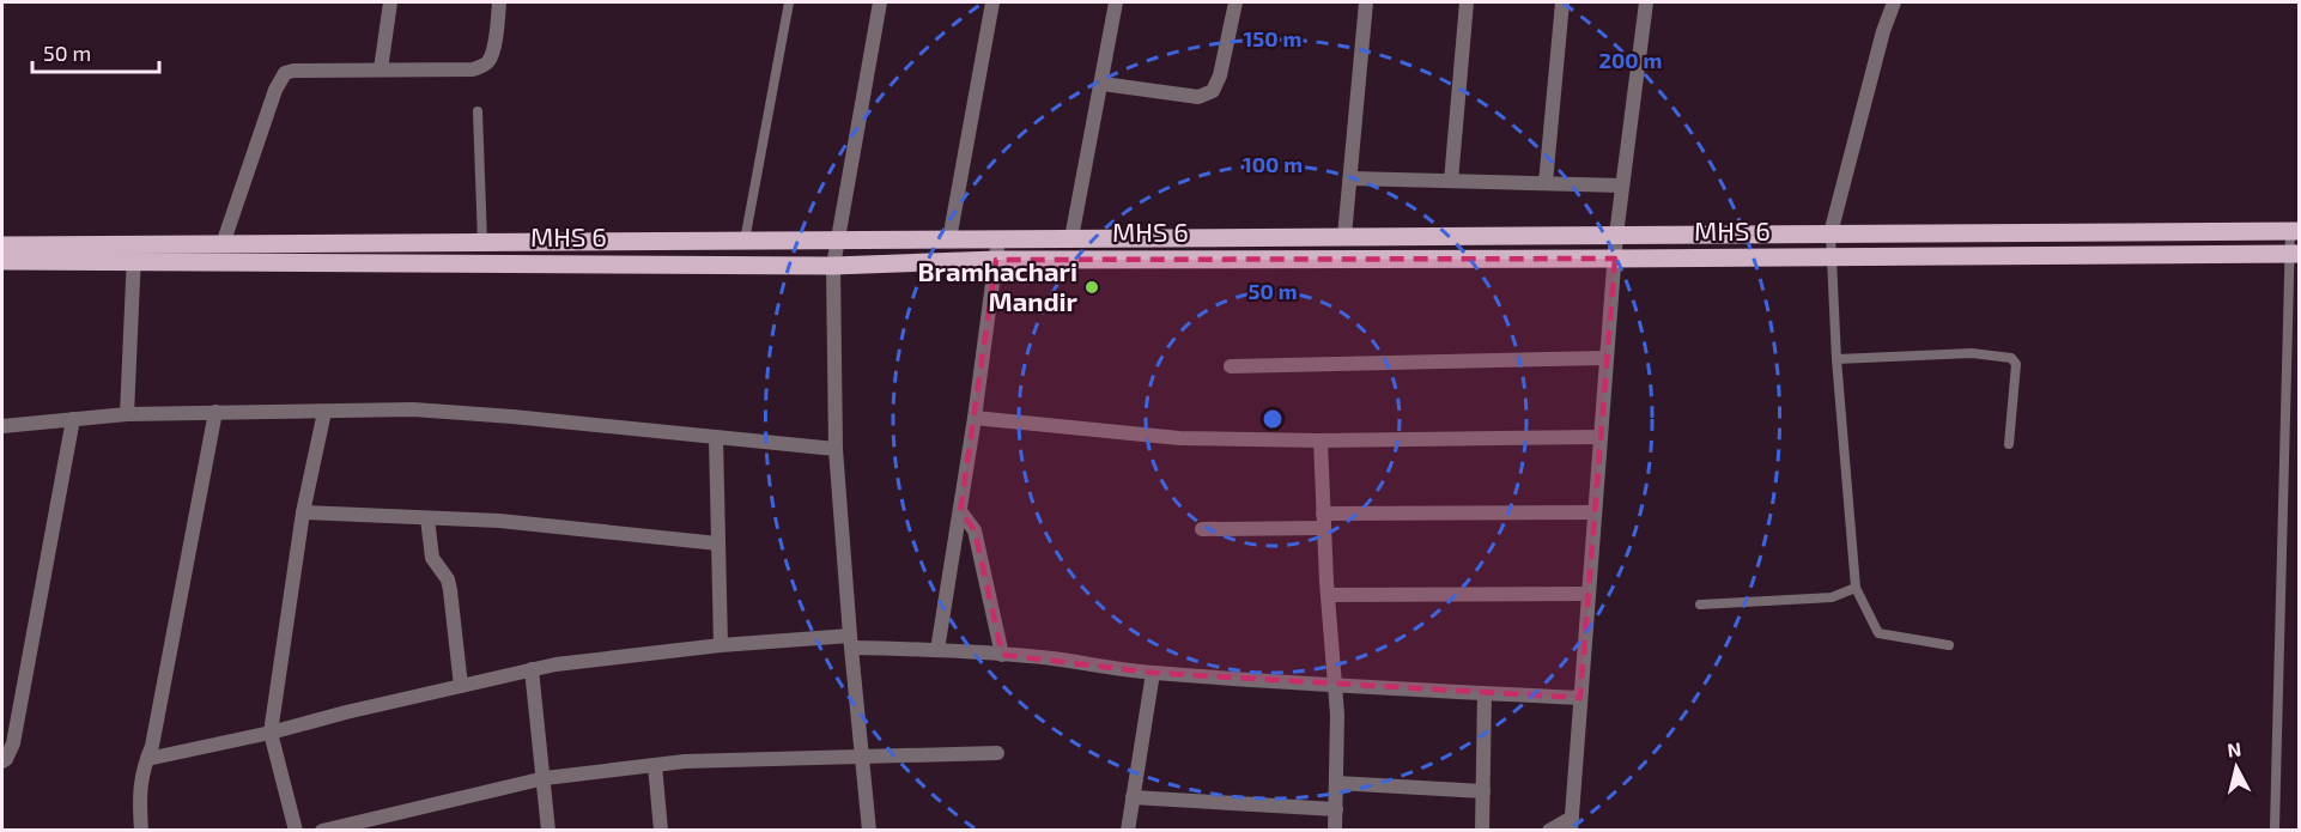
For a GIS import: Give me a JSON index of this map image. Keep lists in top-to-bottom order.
{
  "streets": {
    "main road": ["MHS 6"]
  },
  "places": ["Bramhachari Mandir"],
  "scale_bar": "50 m",
  "north": "top",
  "rings": [
    "150 m",
    "200 m",
    "100 m",
    "50 m"
  ]
}
